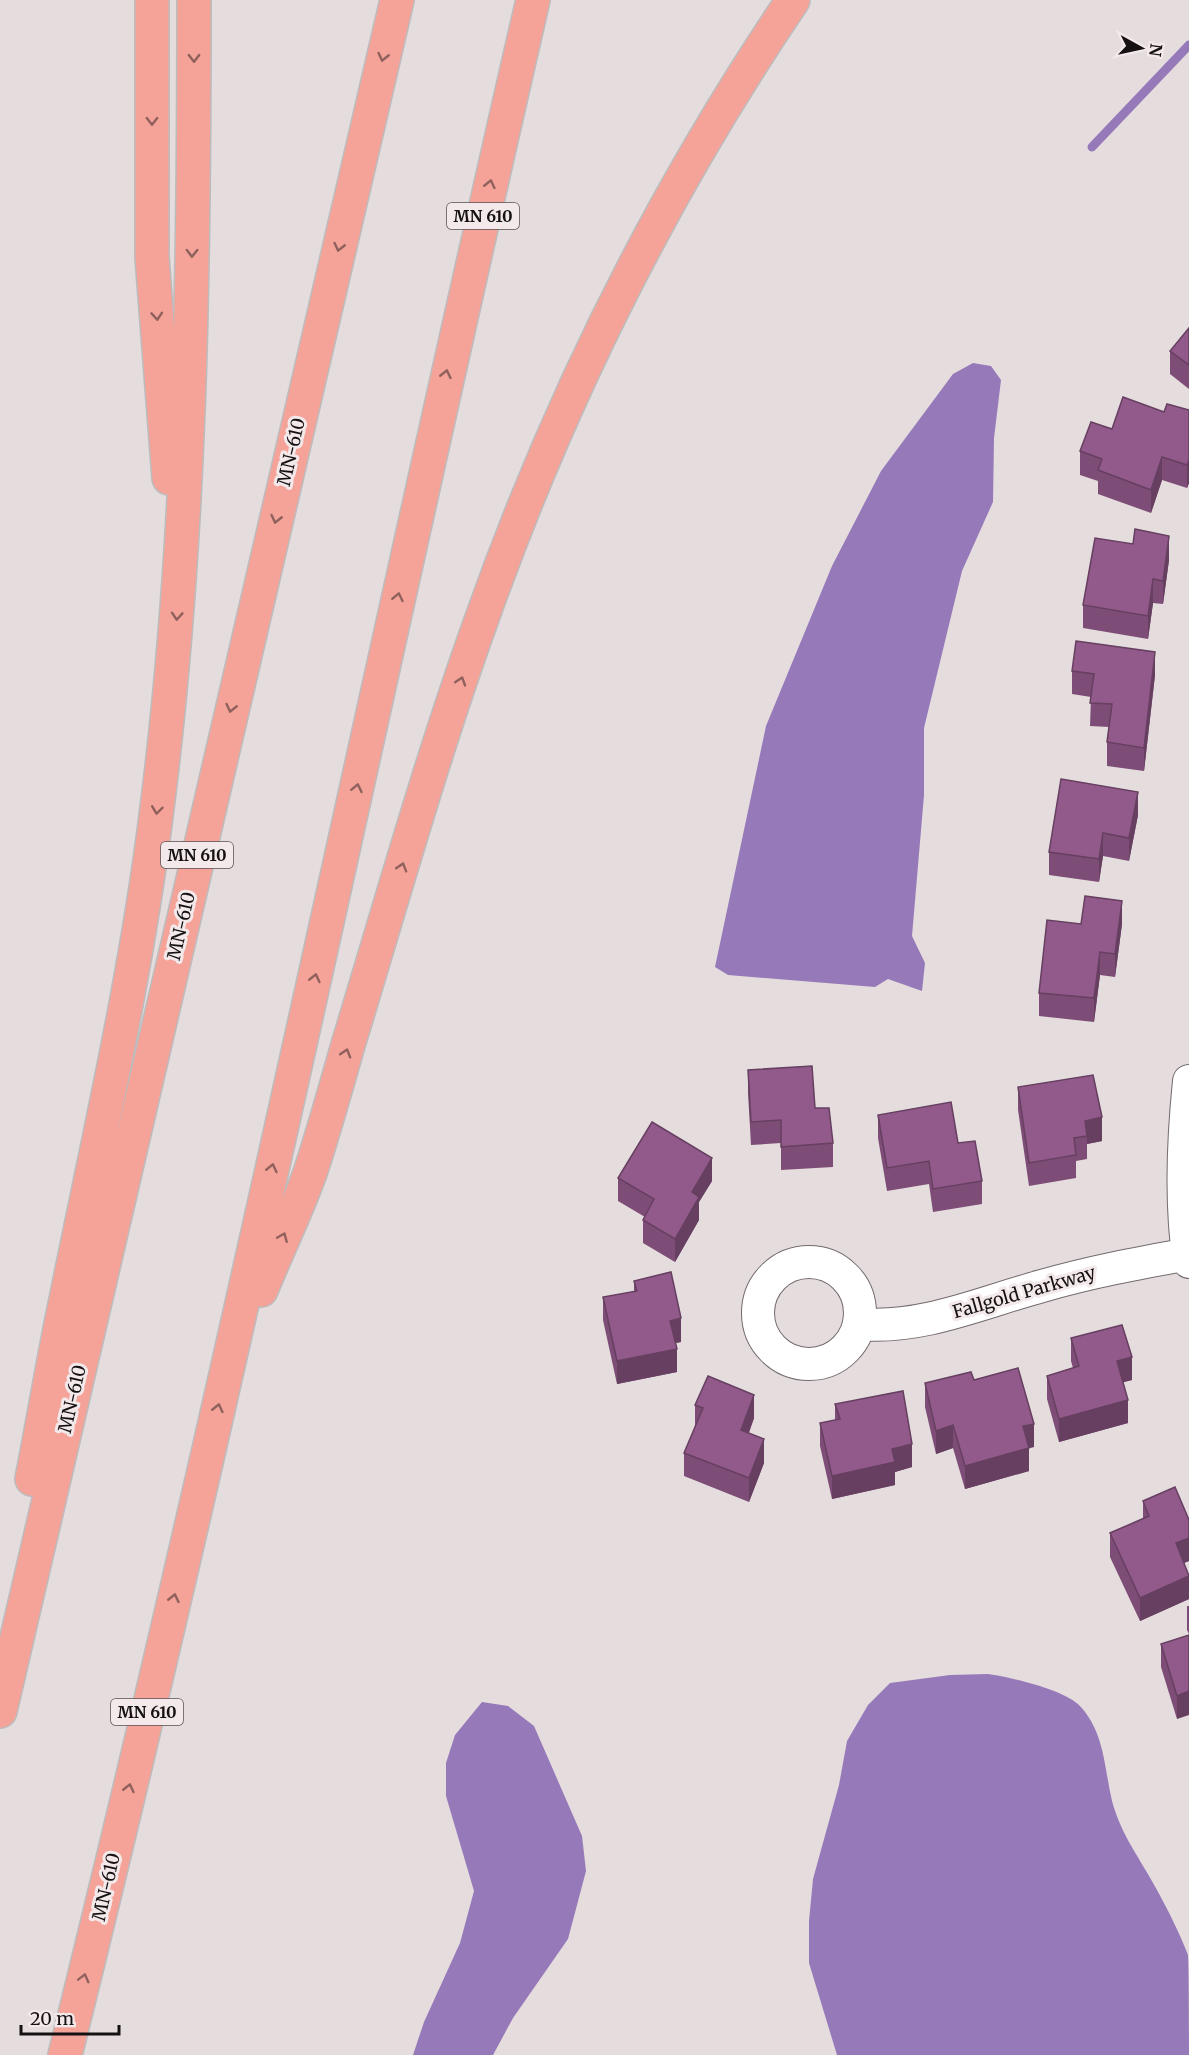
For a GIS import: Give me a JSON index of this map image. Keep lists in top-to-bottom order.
{
  "streets": {
    "highway": ["MN 610", "MN-610"],
    "street": ["Fallgold Parkway"]
  },
  "crossings": [
    ["MN 610", "MN-610"]
  ],
  "scale_bar": "20 m",
  "north": "right"
}
